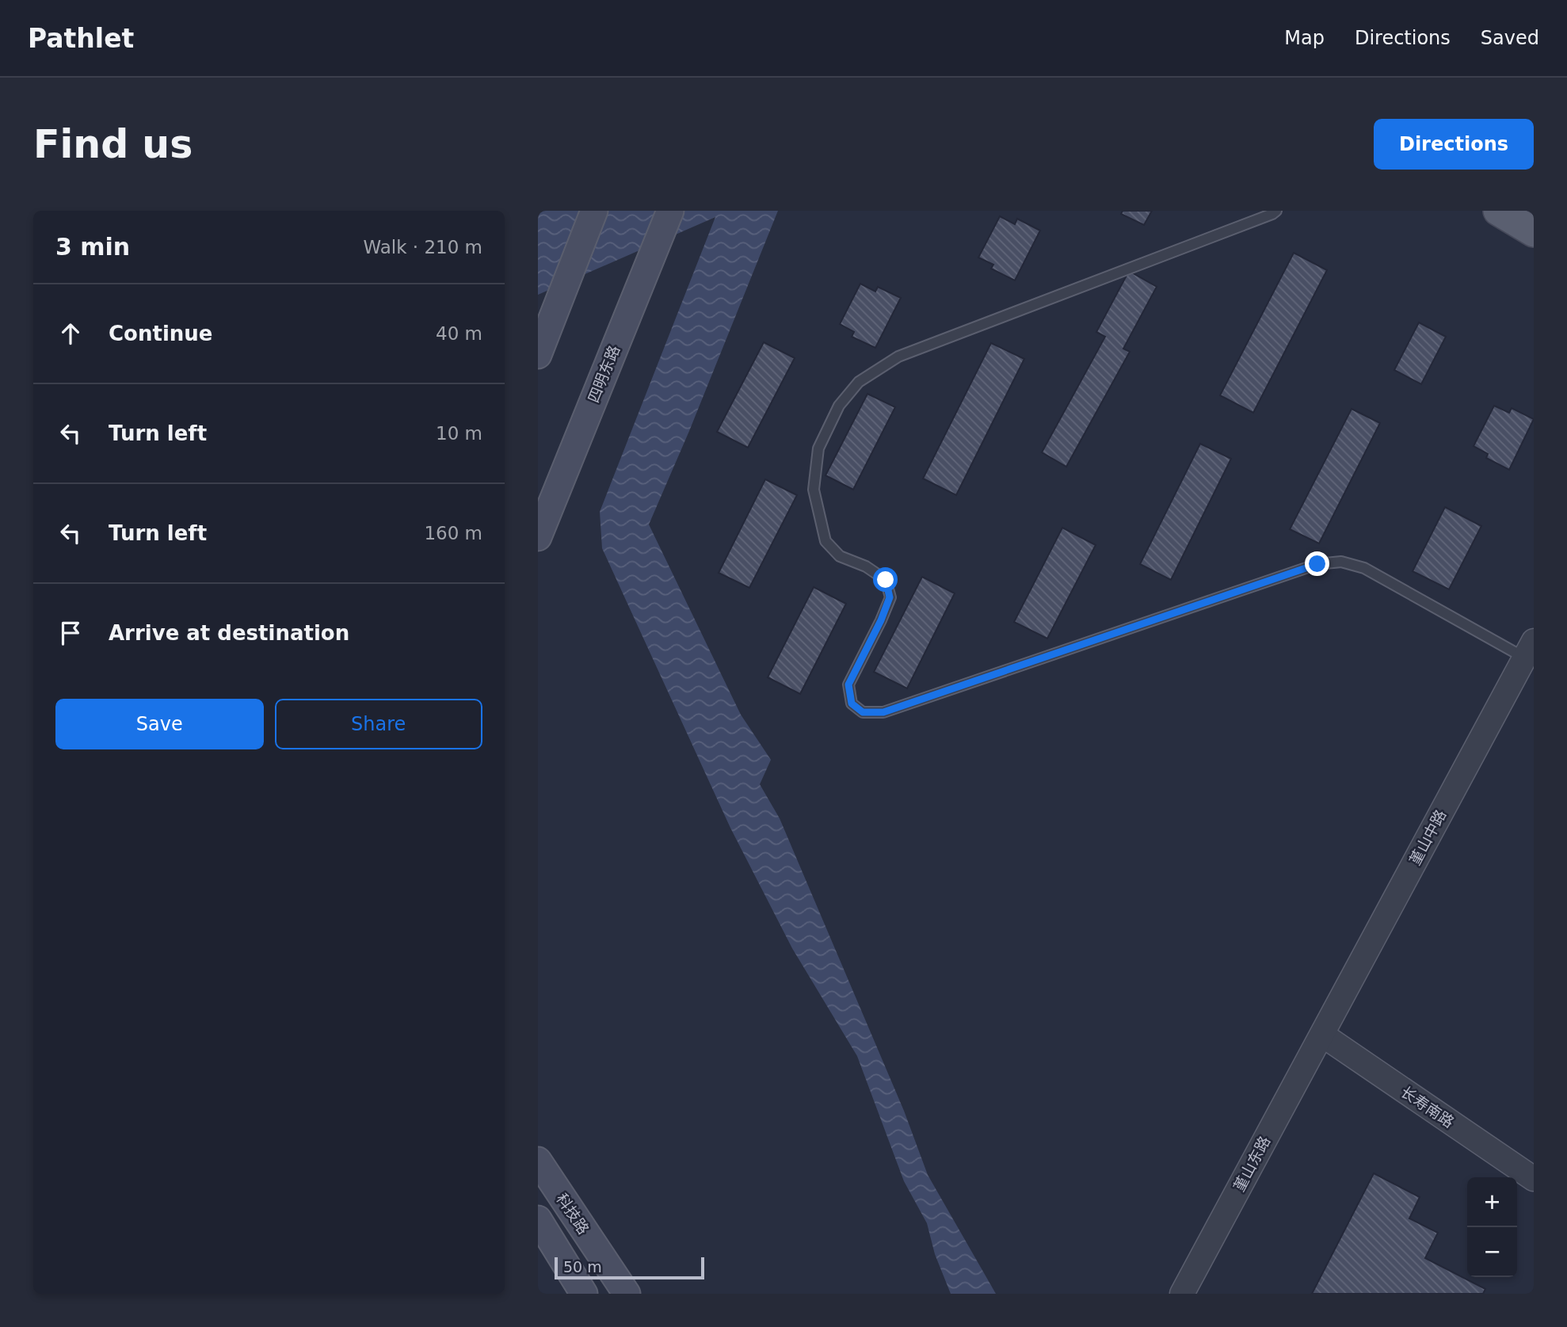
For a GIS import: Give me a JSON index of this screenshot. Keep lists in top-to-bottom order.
{
  "streets": {
    "main road": ["四明东路", "科技路"],
    "street": ["堇山中路", "长寿南路", "堇山东路"]
  },
  "crossings": [
    ["堇山中路", "长寿南路"],
    ["堇山中路", "堇山东路"],
    ["长寿南路", "堇山东路"]
  ],
  "scale_bar": "50 m",
  "page": {
    "header": "Pathlet",
    "nav": ["Map", "Directions", "Saved"],
    "buttons": [
      "Directions",
      ["Save", "Share"]
    ],
    "title": "Find us",
    "heading": ["3 min", "Walk · 210 m"],
    "list": [
      ["Continue", "40 m"],
      ["Turn left", "10 m"],
      ["Turn left", "160 m"],
      "Arrive at destination"
    ],
    "map_buttons": ["+", "−"],
    "scale": "50 m"
  }
}
